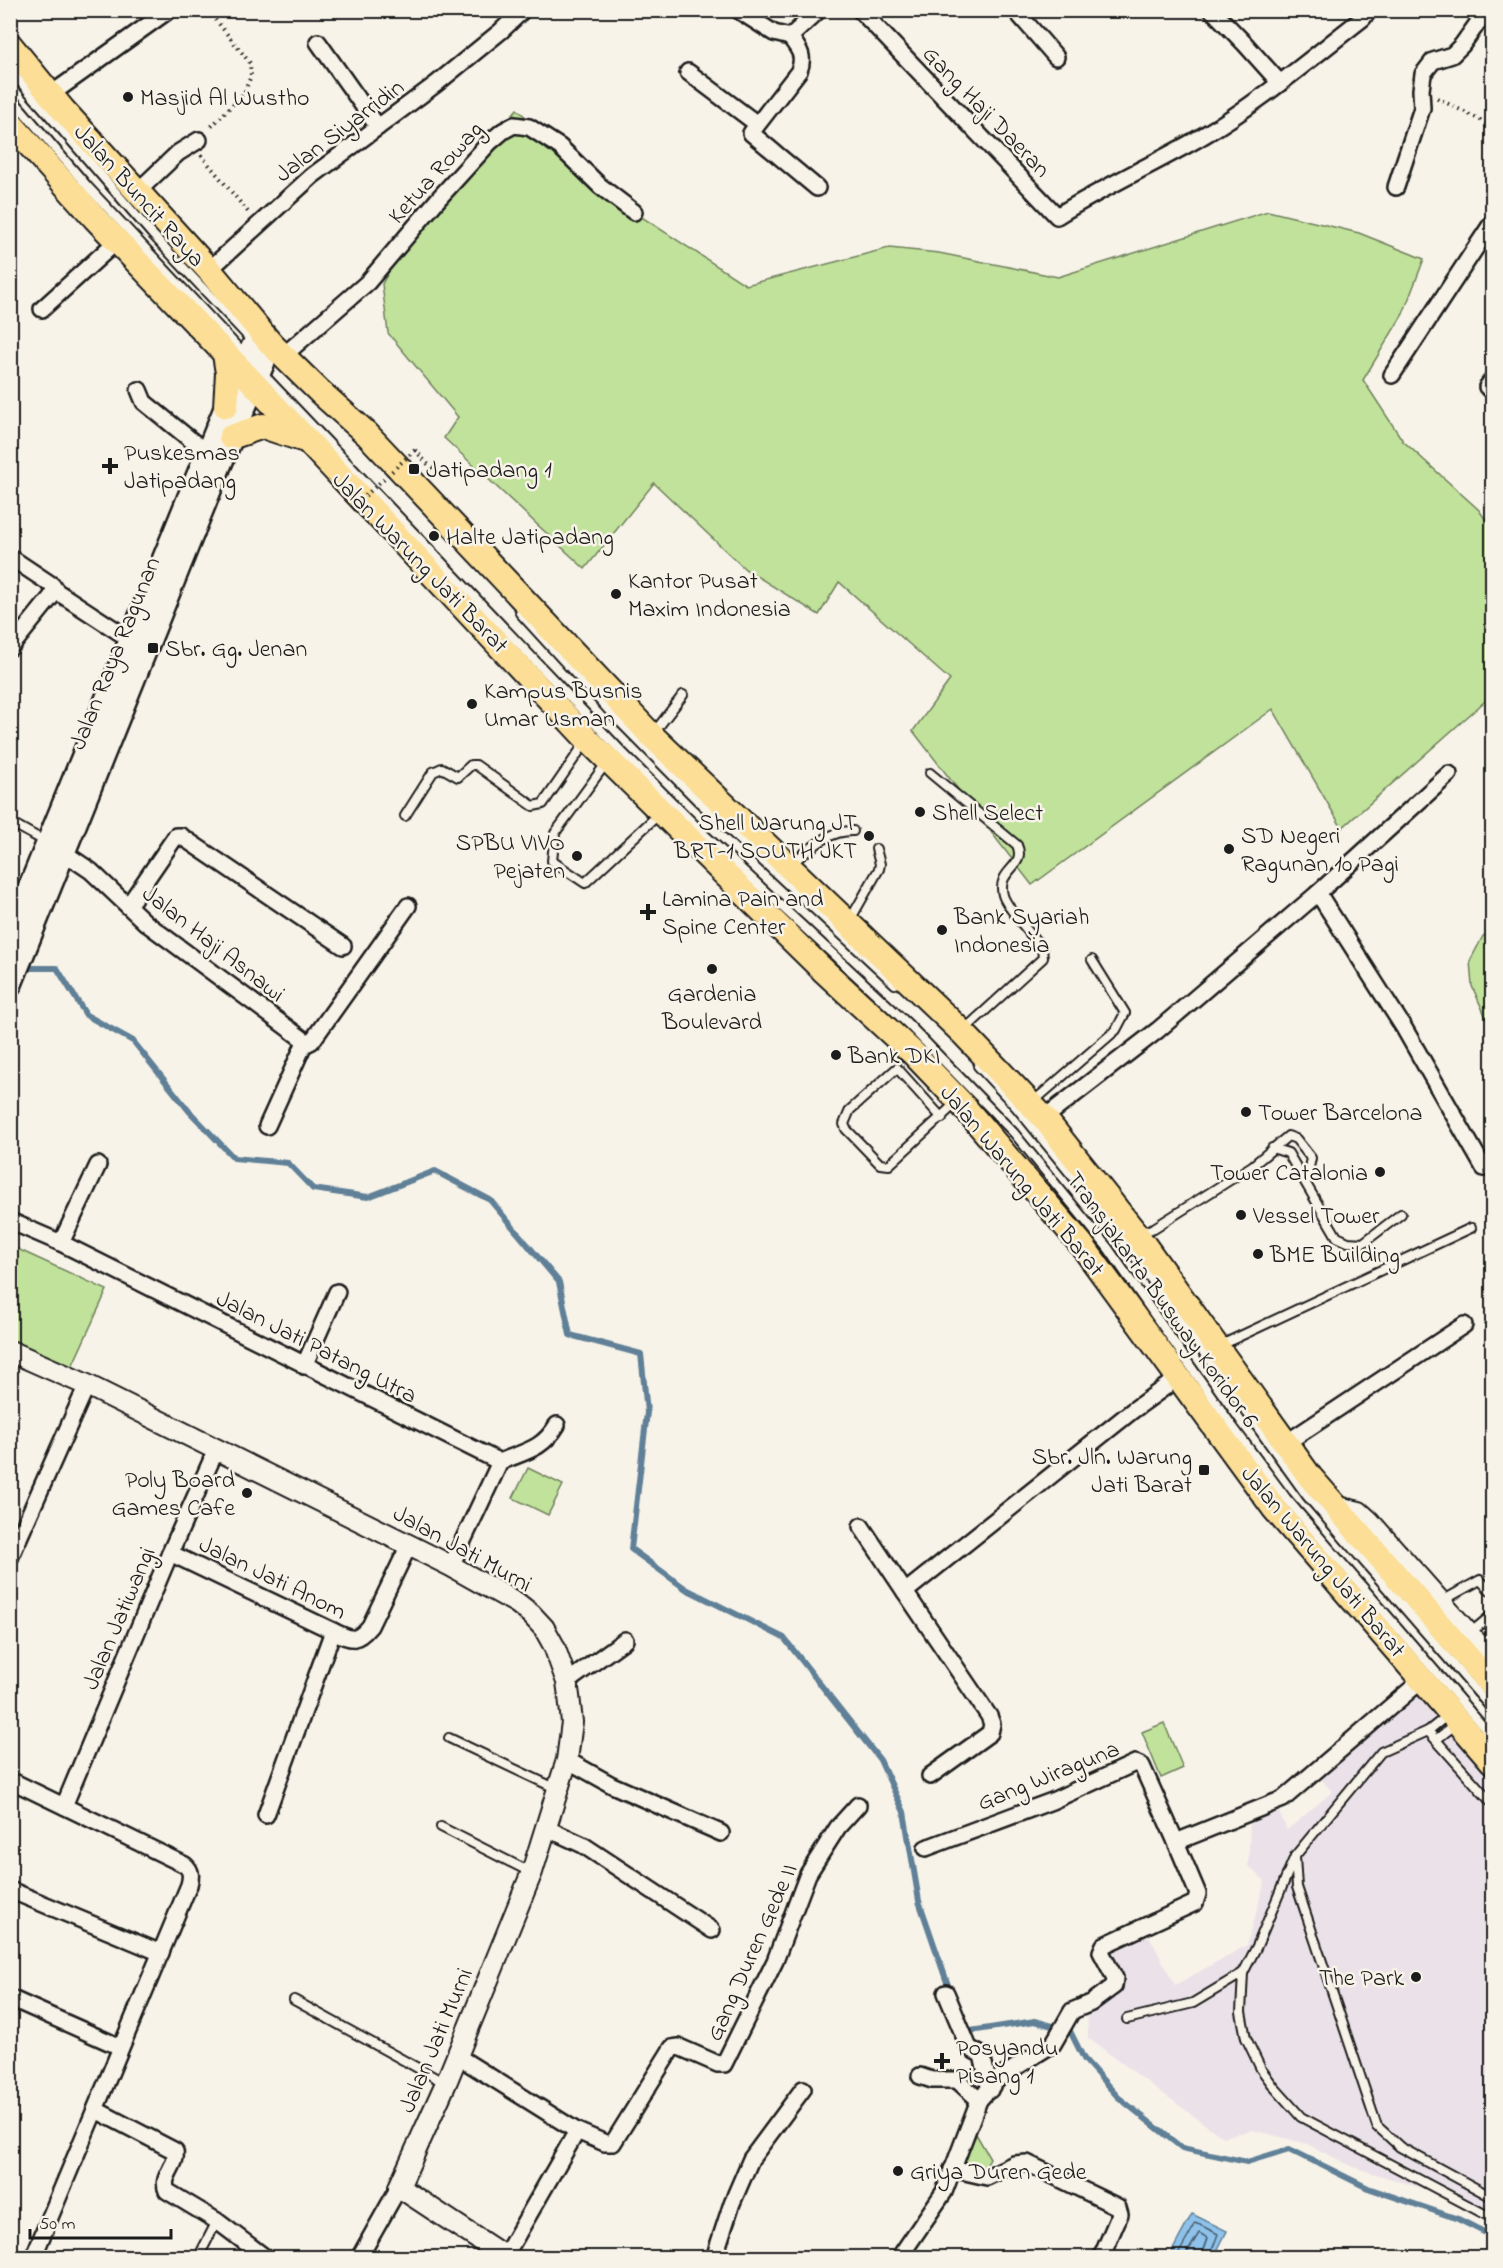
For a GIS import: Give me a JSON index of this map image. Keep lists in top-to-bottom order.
{
  "streets": {
    "main road": ["Jalan Buncit Raya", "Jalan Warung Jati Barat", "Jalan Raya Ragunan"],
    "street": [
      "Gang Haji Daeran",
      "Jalan Siyarridin",
      "Ketua Rowag",
      "Jalan Haji Asnawi",
      "Jalan Jati Patang Utra",
      "Jalan Jati Murni",
      "Jalan Jati Anom",
      "Jalan Jatiwangi",
      "Gang Wiraguna",
      "Gang Duren Gede II"
    ],
    "lane": ["Transjakarta Busway Koridor 6"]
  },
  "crossings": [
    ["Jalan Siyarridin", "Jalan Buncit Raya"],
    ["Ketua Rowag", "Jalan Buncit Raya"],
    ["Ketua Rowag", "Jalan Warung Jati Barat"],
    ["Ketua Rowag", "Jalan Raya Ragunan"],
    ["Ketua Rowag", "Transjakarta Busway Koridor 6"],
    ["Jalan Buncit Raya", "Jalan Warung Jati Barat"],
    ["Jalan Buncit Raya", "Jalan Raya Ragunan"],
    ["Jalan Buncit Raya", "Transjakarta Busway Koridor 6"],
    ["Jalan Warung Jati Barat", "Jalan Raya Ragunan"],
    ["Jalan Warung Jati Barat", "Transjakarta Busway Koridor 6"],
    ["Jalan Raya Ragunan", "Jalan Haji Asnawi"],
    ["Jalan Raya Ragunan", "Transjakarta Busway Koridor 6"],
    ["Jalan Jati Murni", "Jalan Jati Anom"],
    ["Jalan Jati Murni", "Jalan Jatiwangi"],
    ["Jalan Jati Anom", "Jalan Jatiwangi"]
  ],
  "places": {
    "other": [
      "Masjid Al Wustho",
      "Halte Jatipadang",
      "Kantor Pusat Maxim Indonesia",
      "Kampus Busnis Umar Usman",
      "Shell Select",
      "Shell Warung JT BRT-1 SOUTH JKT",
      "SD Negeri Ragunan 10 Pagi",
      "SPBU VIVO Pejaten",
      "Bank Syariah Indonesia",
      "Gardenia Boulevard",
      "Bank DKI",
      "Tower Barcelona",
      "Tower Catalonia",
      "Vessel Tower",
      "BME Building",
      "Poly Board Games Cafe",
      "The Park",
      "Griya Duren Gede"
    ],
    "health": ["Puskesmas Jatipadang", "Lamina Pain and Spine Center", "Posyandu Pisang 1"],
    "transit": ["Jatipadang 1", "Sbr. Gg. Jenan", "Sbr. Jln. Warung Jati Barat"]
  },
  "scale_bar": "50 m"
}
